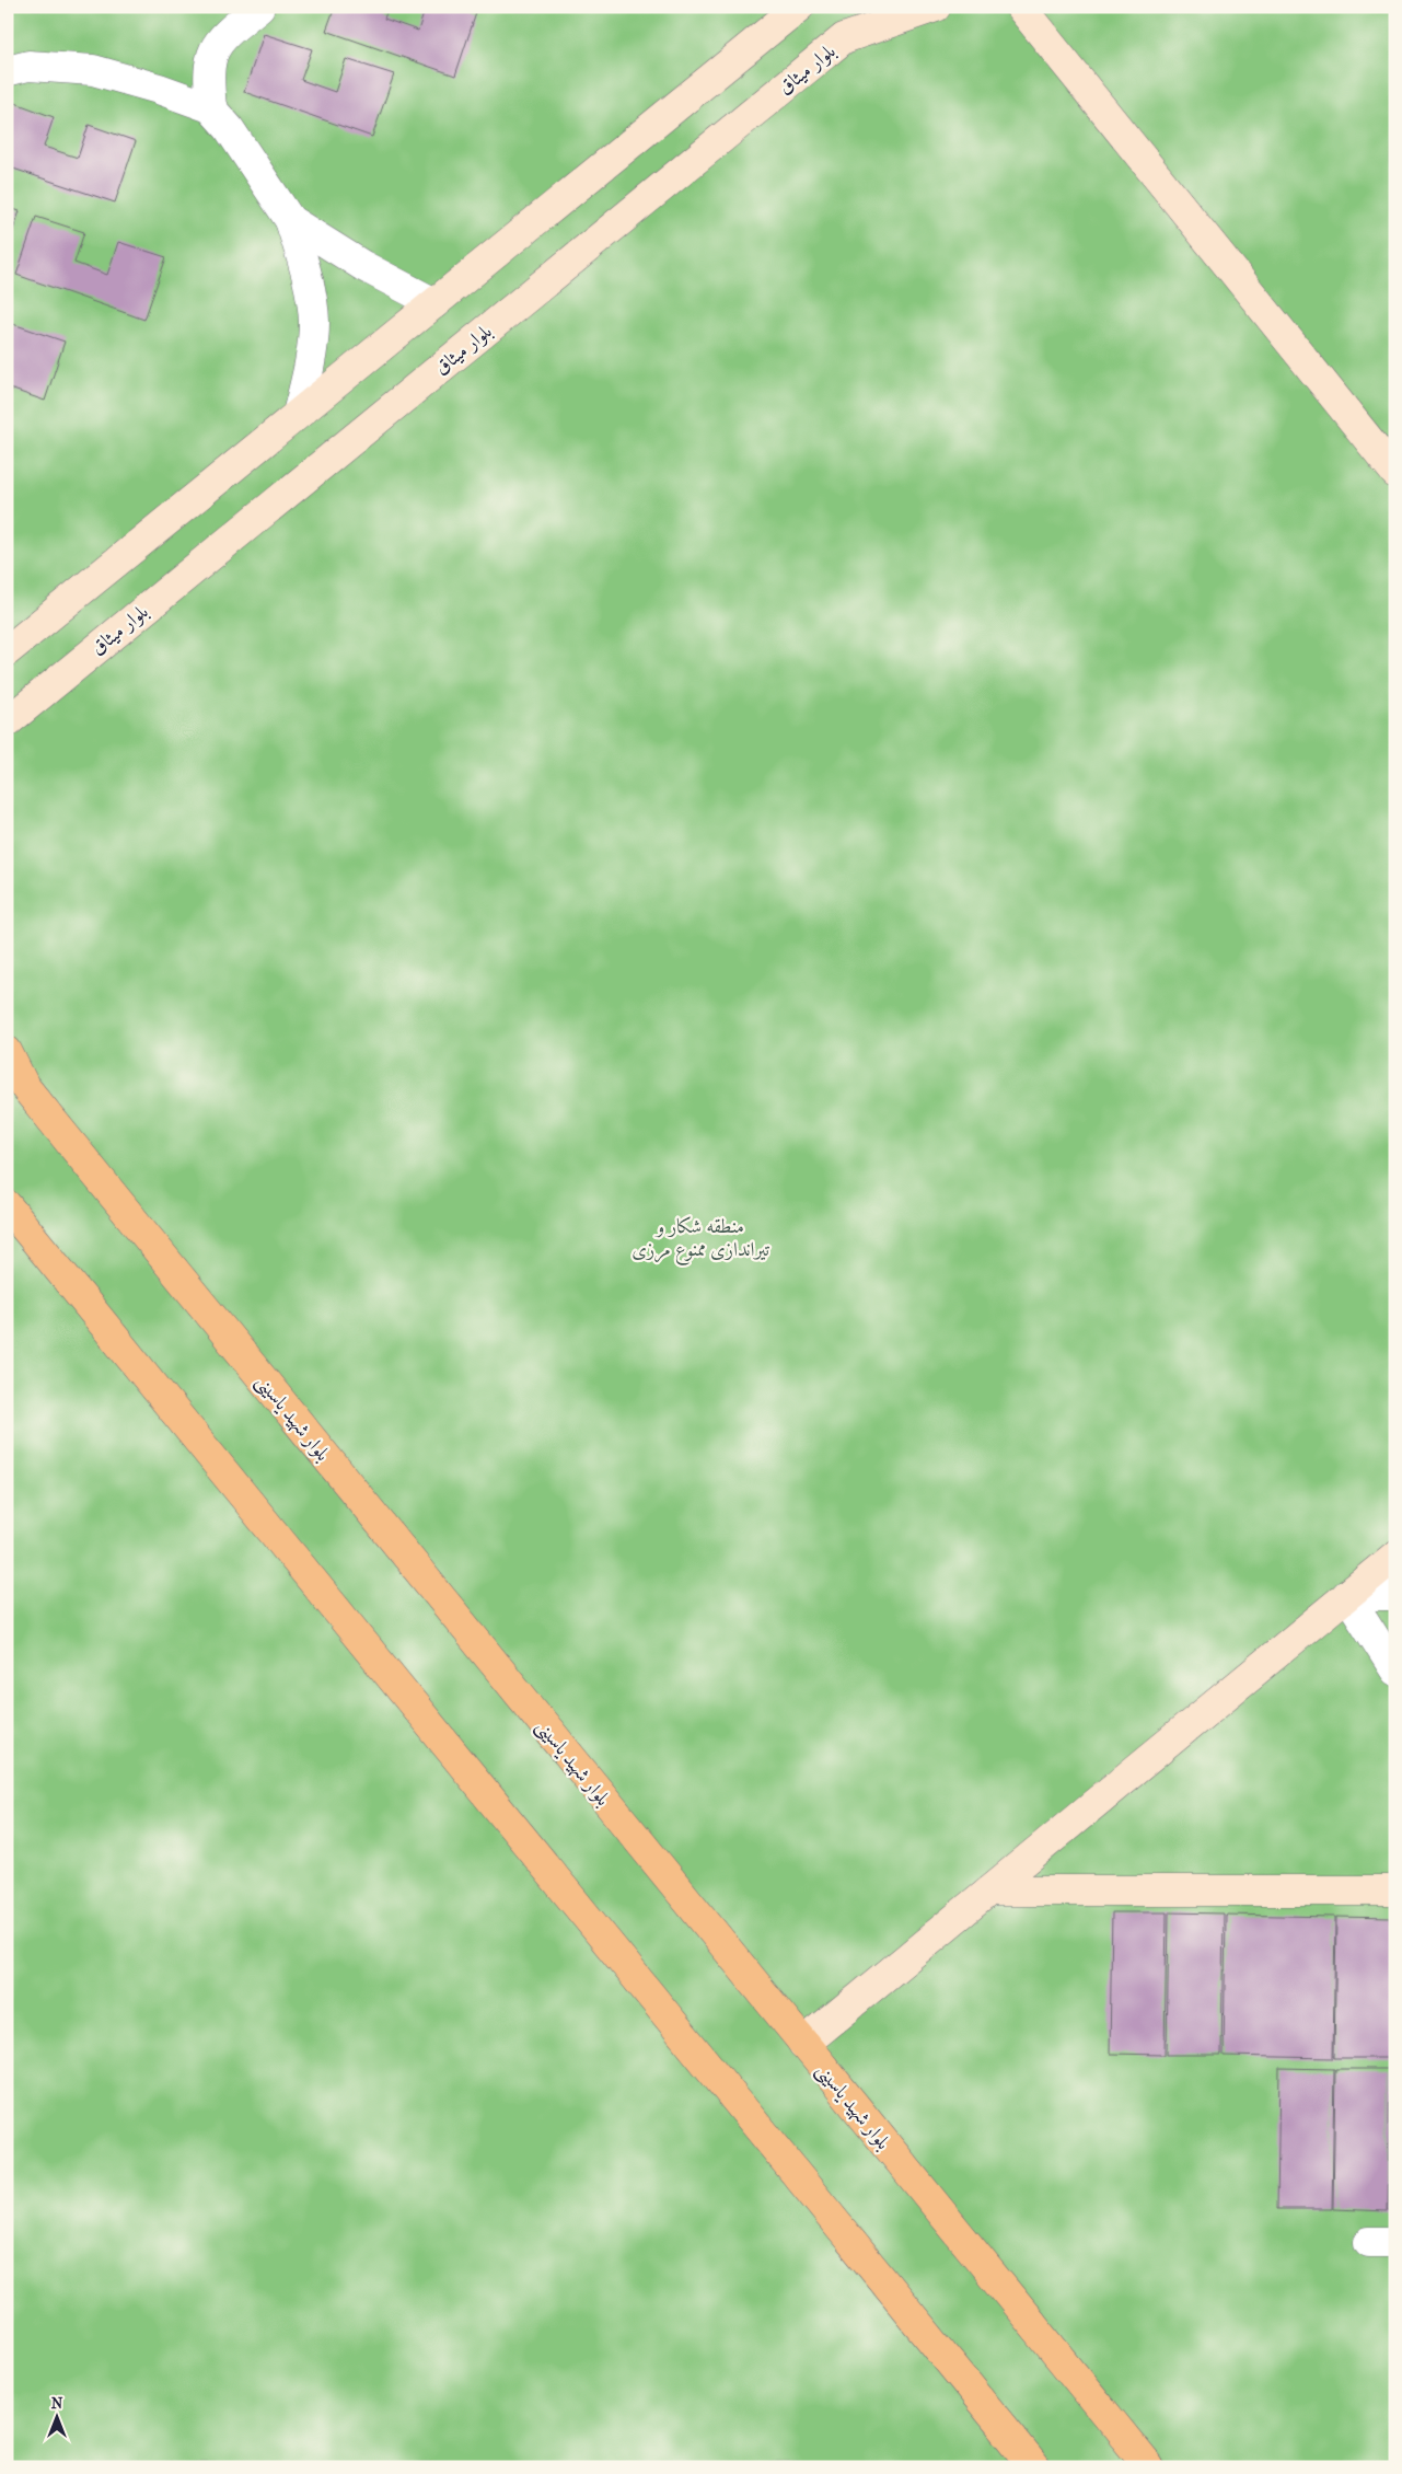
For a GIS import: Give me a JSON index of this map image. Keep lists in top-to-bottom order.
{
  "streets": {
    "main road": ["بلوار شهید یاسینی"],
    "street": ["بلوار میثاق"]
  },
  "parks": ["منطقه شکار و تیراندازی ممنوع مرزی"],
  "north": "top"
}
